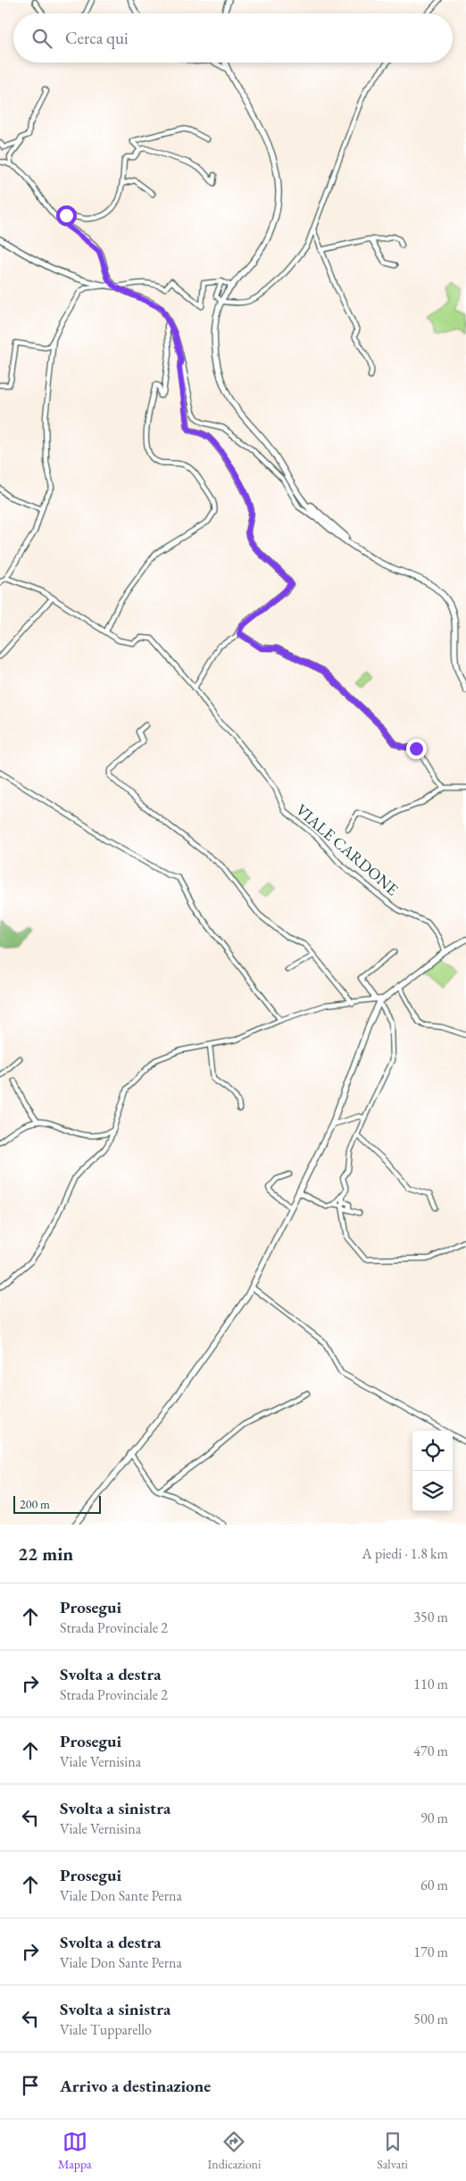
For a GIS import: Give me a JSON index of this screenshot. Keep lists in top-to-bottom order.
{
  "streets": {
    "street": ["VIALE CARDONE"]
  },
  "scale_bar": "200 m",
  "page": {
    "search": "Cerca qui",
    "scale": "200 m",
    "heading": ["22 min", "A piedi · 1.8 km"],
    "list": [
      ["Prosegui", "Strada Provinciale 2", "350 m"],
      ["Svolta a destra", "Strada Provinciale 2", "110 m"],
      ["Prosegui", "Viale Vernisina", "470 m"],
      ["Svolta a sinistra", "Viale Vernisina", "90 m"],
      ["Prosegui", "Viale Don Sante Perna", "60 m"],
      ["Svolta a destra", "Viale Don Sante Perna", "170 m"],
      ["Svolta a sinistra", "Viale Tupparello", "500 m"],
      "Arrivo a destinazione"
    ],
    "nav": ["Mappa", "Indicazioni", "Salvati"]
  }
}
